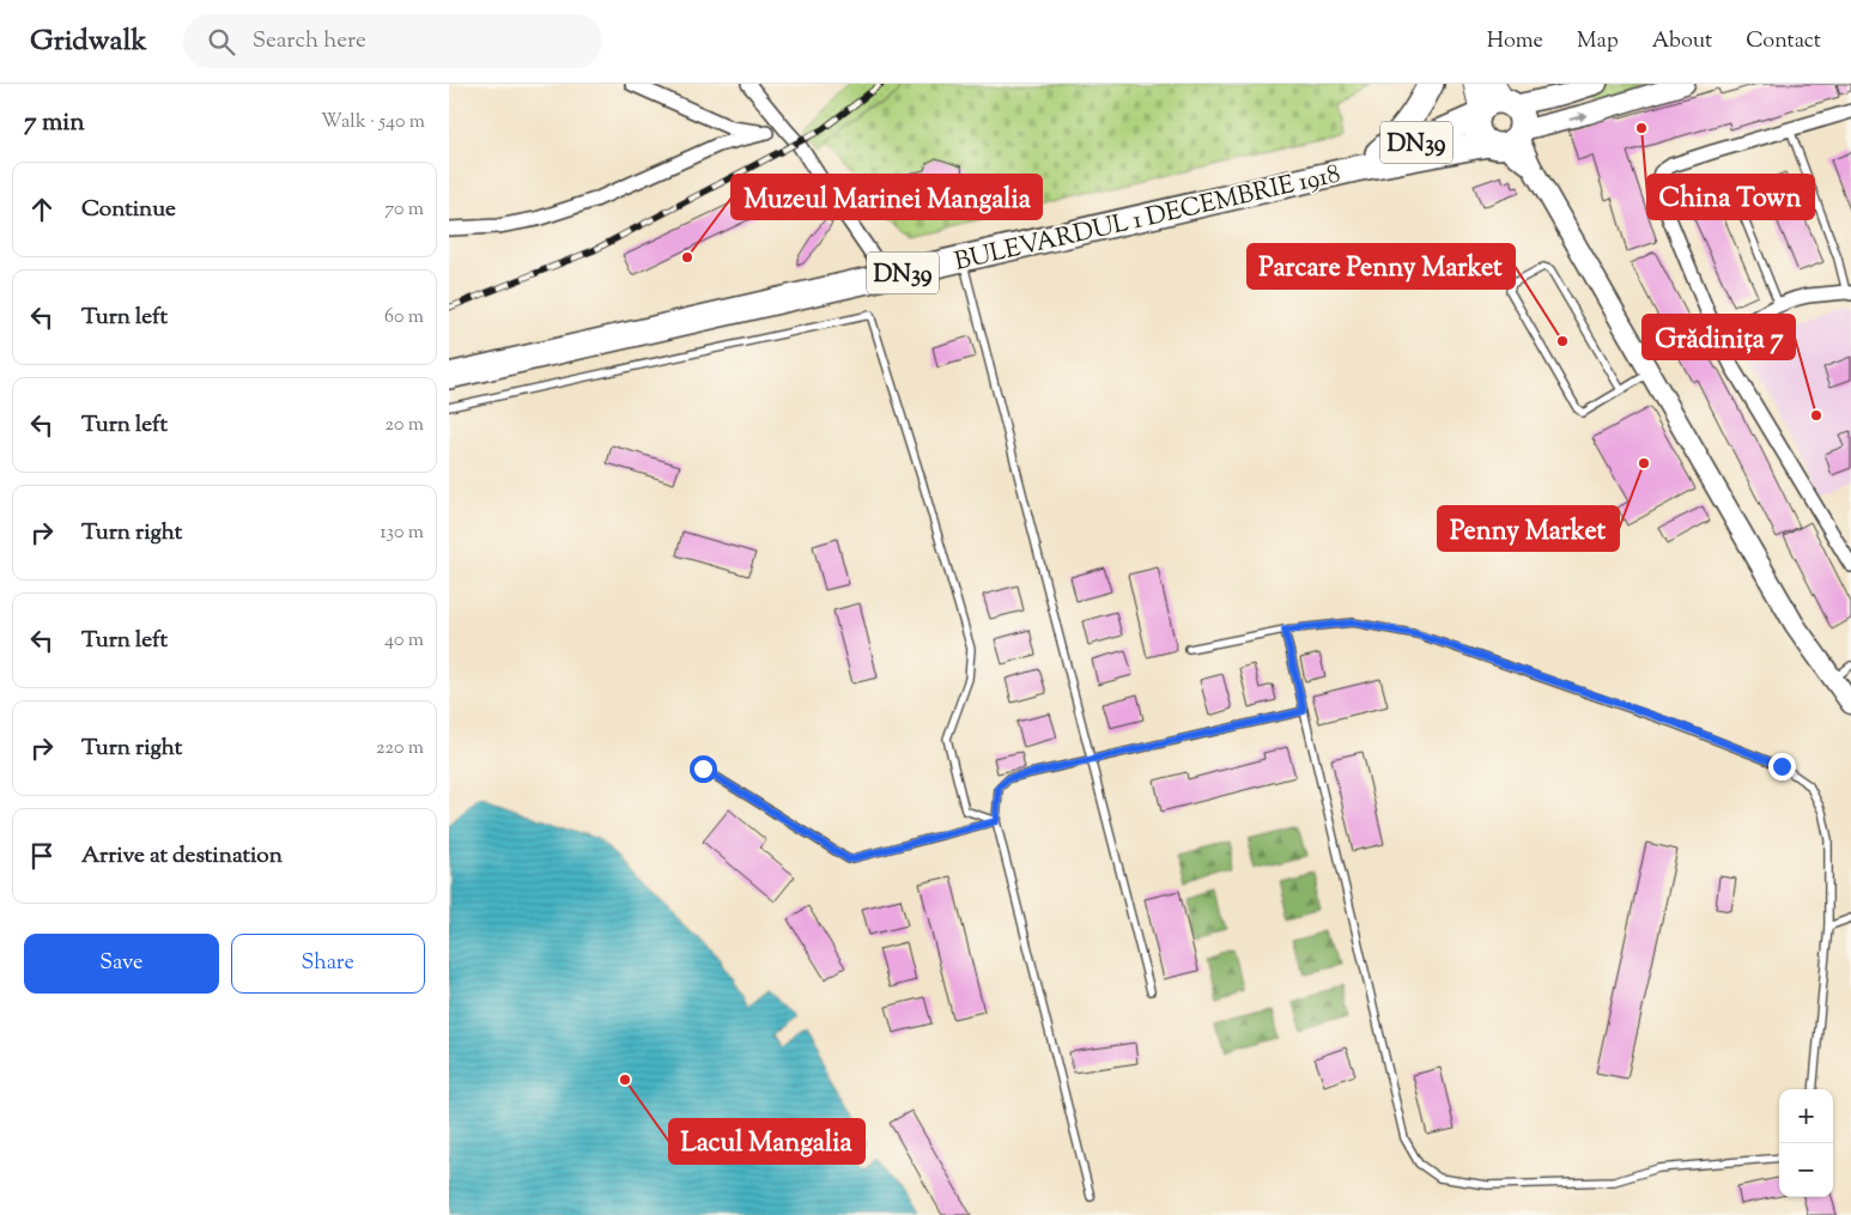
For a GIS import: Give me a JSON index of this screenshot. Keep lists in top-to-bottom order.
{
  "streets": {
    "highway": ["DN39", "BULEVARDUL 1 DECEMBRIE 1918"]
  },
  "crossings": [
    ["DN39", "BULEVARDUL 1 DECEMBRIE 1918"]
  ],
  "places": [
    "China Town",
    "Muzeul Marinei Mangalia",
    "Parcare Penny Market",
    "Grădinița 7",
    "Penny Market",
    "Lacul Mangalia"
  ],
  "page": {
    "header": "Gridwalk",
    "search": "Search here",
    "nav": [
      "Home",
      "Map",
      "About",
      "Contact"
    ],
    "heading": ["7 min", "Walk · 540 m"],
    "list": [
      ["Continue", "70 m"],
      ["Turn left", "60 m"],
      ["Turn left", "20 m"],
      ["Turn right", "130 m"],
      ["Turn left", "40 m"],
      ["Turn right", "220 m"],
      "Arrive at destination"
    ],
    "buttons": ["Save", "Share"],
    "map_buttons": ["+", "−"]
  }
}
